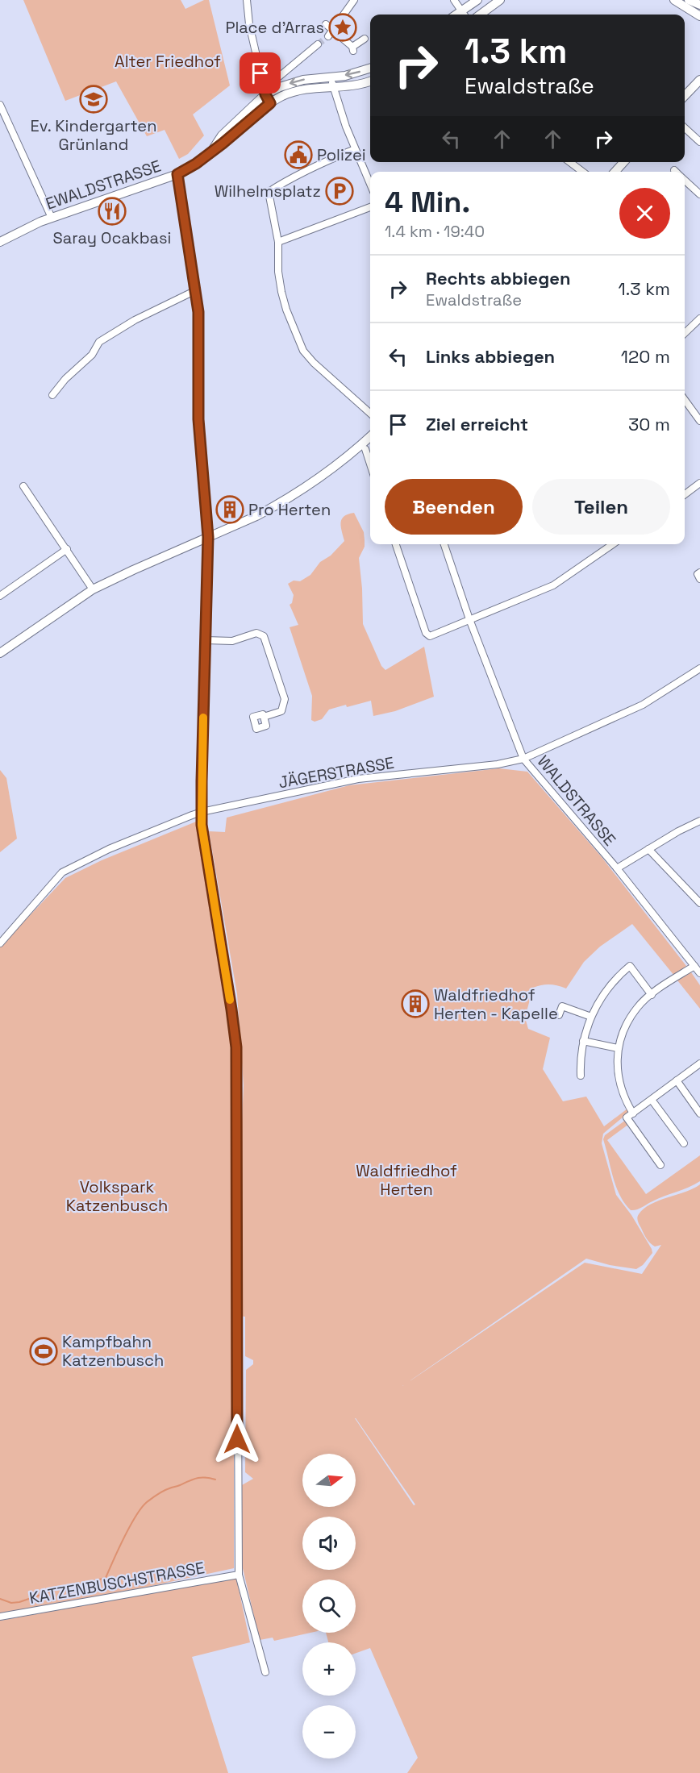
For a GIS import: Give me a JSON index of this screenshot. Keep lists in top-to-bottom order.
{
  "streets": {
    "main road": ["EWALDSTRASSE"],
    "street": ["JÄGERSTRASSE", "WALDSTRASSE", "KATZENBUSCHSTRASSE"]
  },
  "crossings": [
    ["JÄGERSTRASSE", "WALDSTRASSE"]
  ],
  "parks": ["Alter Friedhof", "Waldfriedhof Herten", "Volkspark Katzenbusch"],
  "places": {
    "place": ["Place d'Arras"],
    "school or university": ["Ev. Kindergarten Grünland"],
    "public building": ["Polizei"],
    "parking": ["Wilhelmsplatz"],
    "restaurant": ["Saray Ocakbasi"],
    "building": ["Pro Herten", "Waldfriedhof Herten - Kapelle"],
    "sports": ["Kampfbahn Katzenbusch"]
  },
  "north": "right",
  "page": {
    "turn": ["1.3 km", "Ewaldstraße"],
    "heading": ["4 Min.", "1.4 km · 19:40"],
    "list": [
      {
        "name": "Rechts abbiegen",
        "note": "Ewaldstraße",
        "value": "1.3 km"
      },
      {
        "name": "Links abbiegen",
        "value": "120 m"
      },
      {
        "name": "Ziel erreicht",
        "value": "30 m"
      }
    ],
    "buttons": ["Beenden", "Teilen"],
    "map_buttons": ["+", "−"]
  }
}
